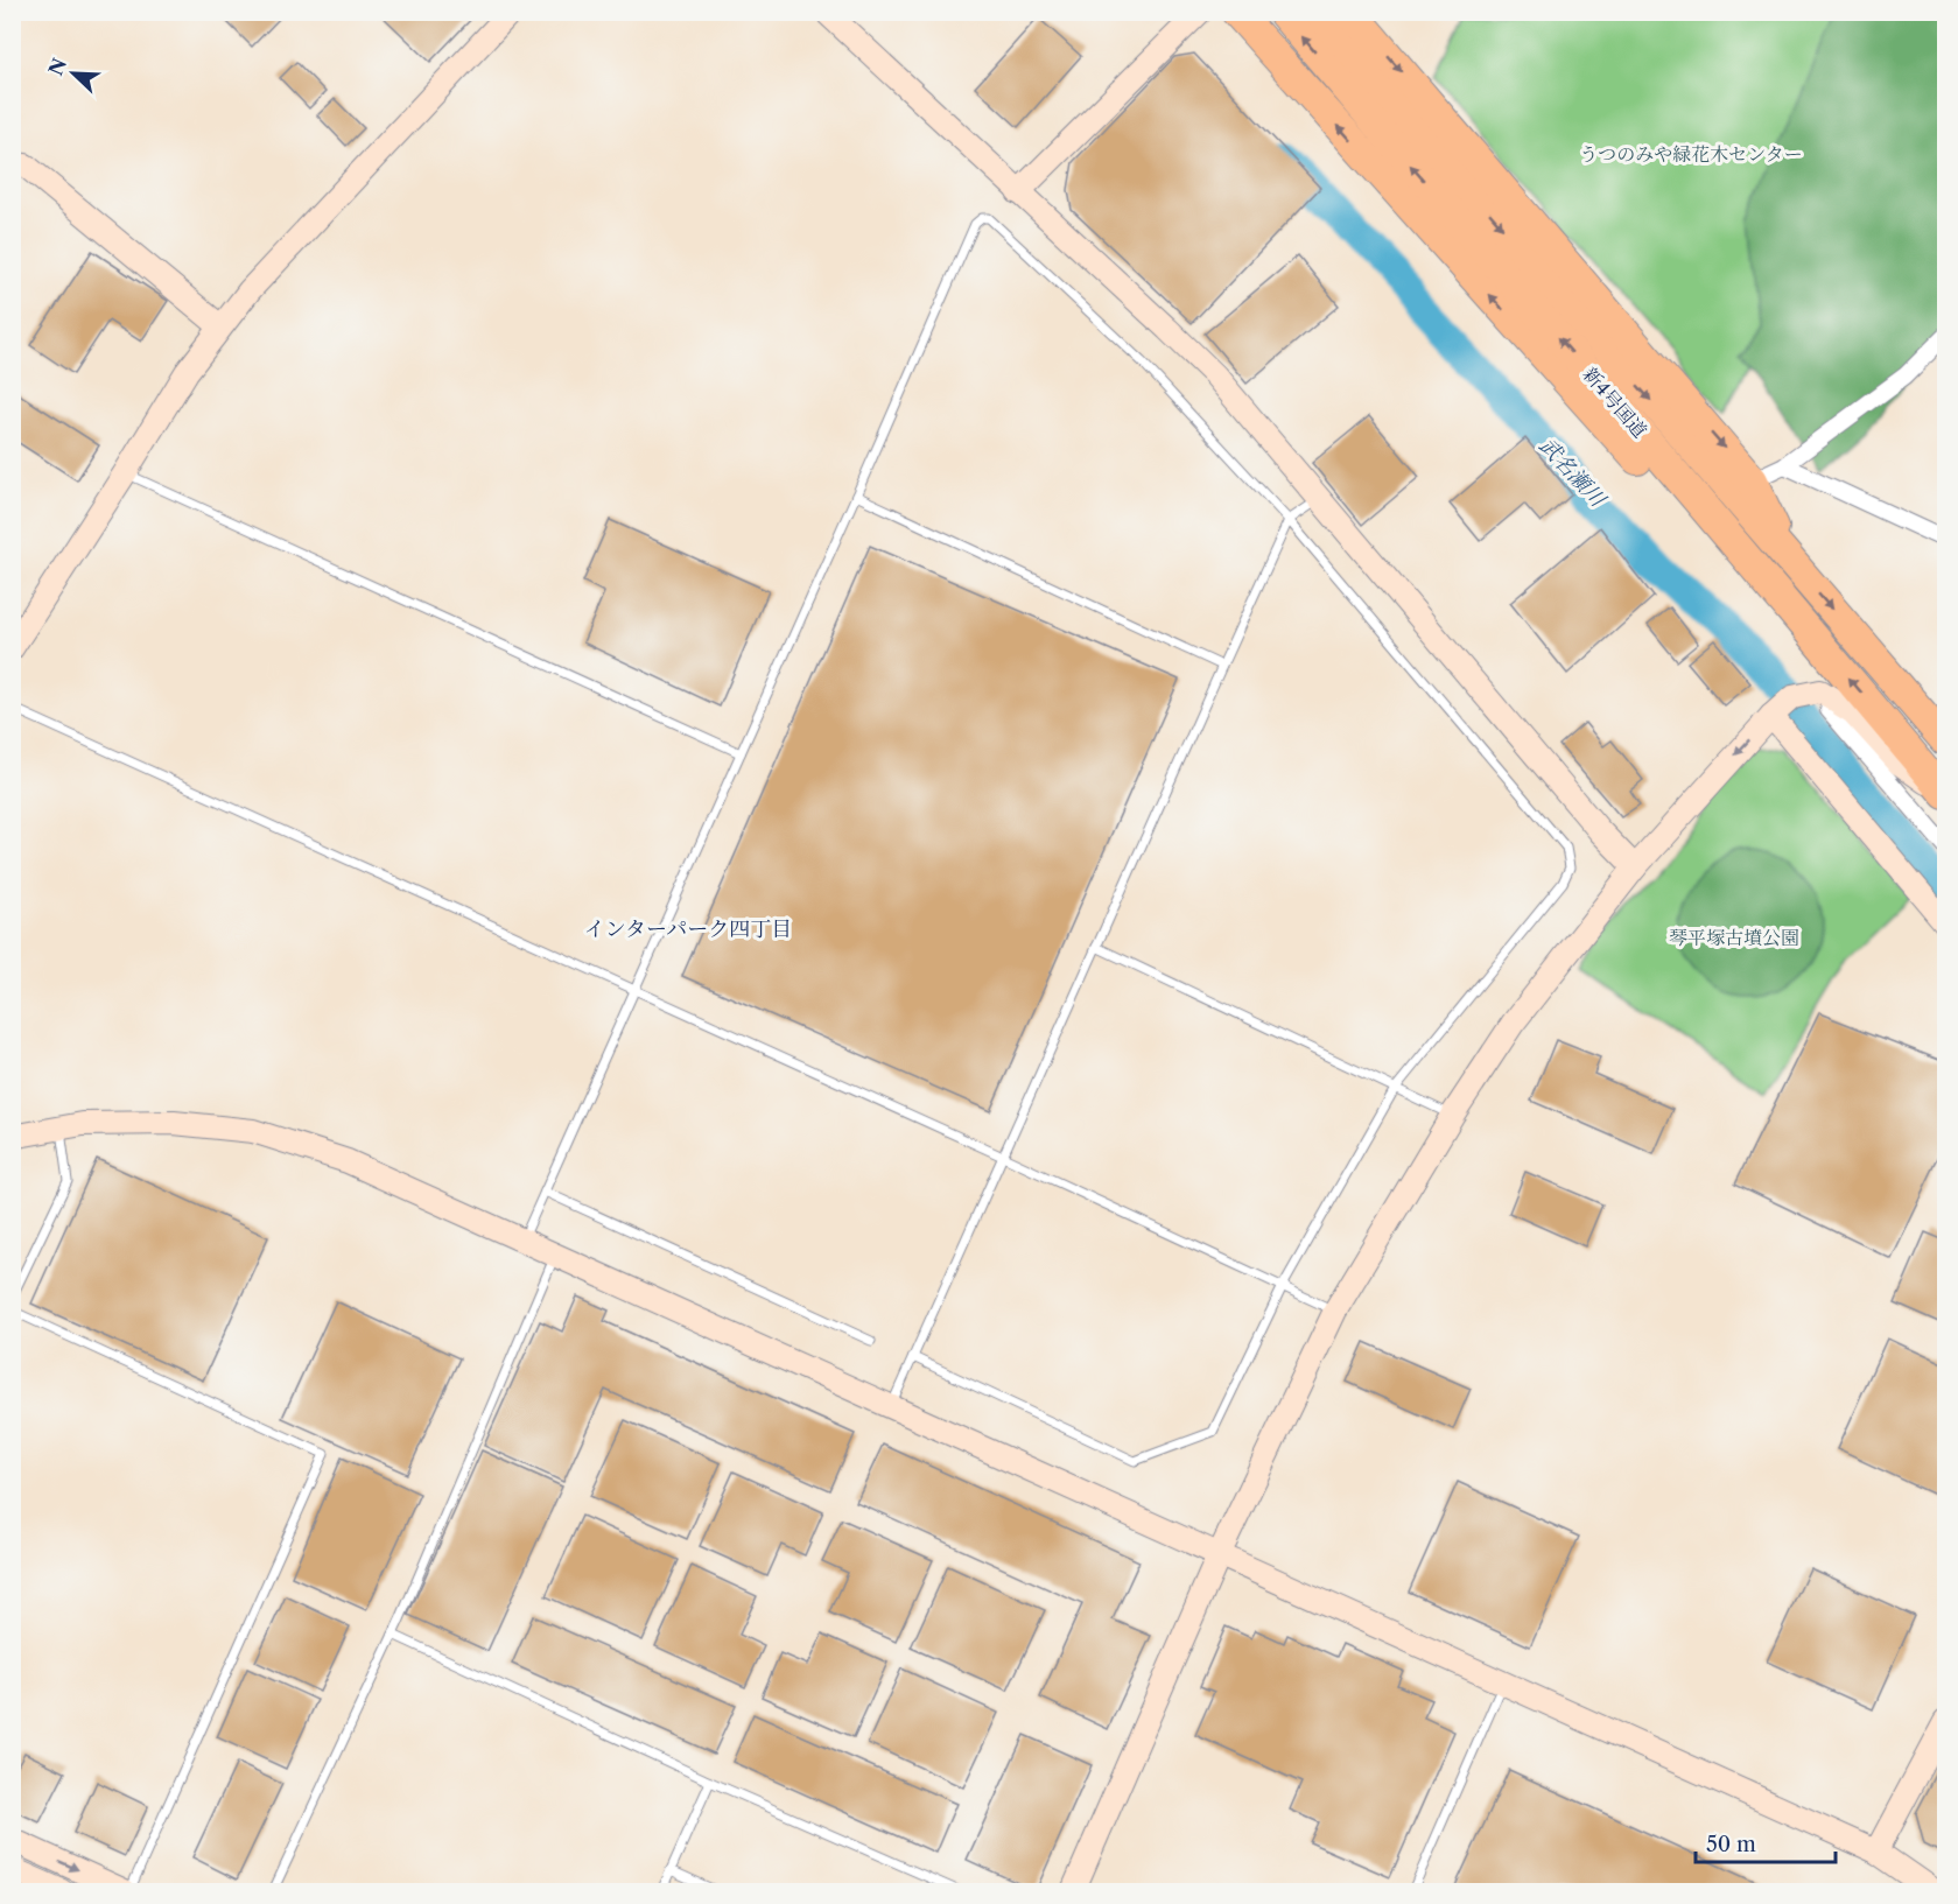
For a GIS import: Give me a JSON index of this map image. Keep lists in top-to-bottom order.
{
  "streets": {
    "highway": ["新4号国道"]
  },
  "districts": ["インターパーク四丁目"],
  "water": ["武名瀬川"],
  "parks": ["うつのみや緑花木センター", "琴平塚古墳公園"],
  "scale_bar": "50 m",
  "north": "top left"
}
